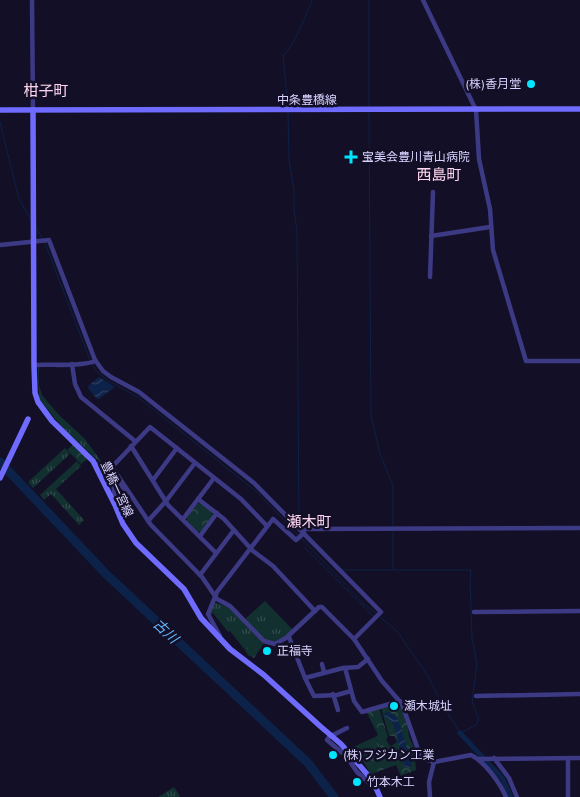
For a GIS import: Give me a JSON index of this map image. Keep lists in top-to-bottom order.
{
  "streets": {
    "main road": ["中条豊橋線", "豊橋一宮線"]
  },
  "crossings": [
    ["中条豊橋線", "豊橋一宮線"]
  ],
  "districts": ["柑子町", "西島町", "瀬木町"],
  "water": ["古川"],
  "places": {
    "other": [
      "(株)香月堂",
      "正福寺",
      "瀬木城址",
      "(株)フジカン工業",
      "竹本木工"
    ],
    "health": ["宝美会豊川青山病院"]
  }
}
